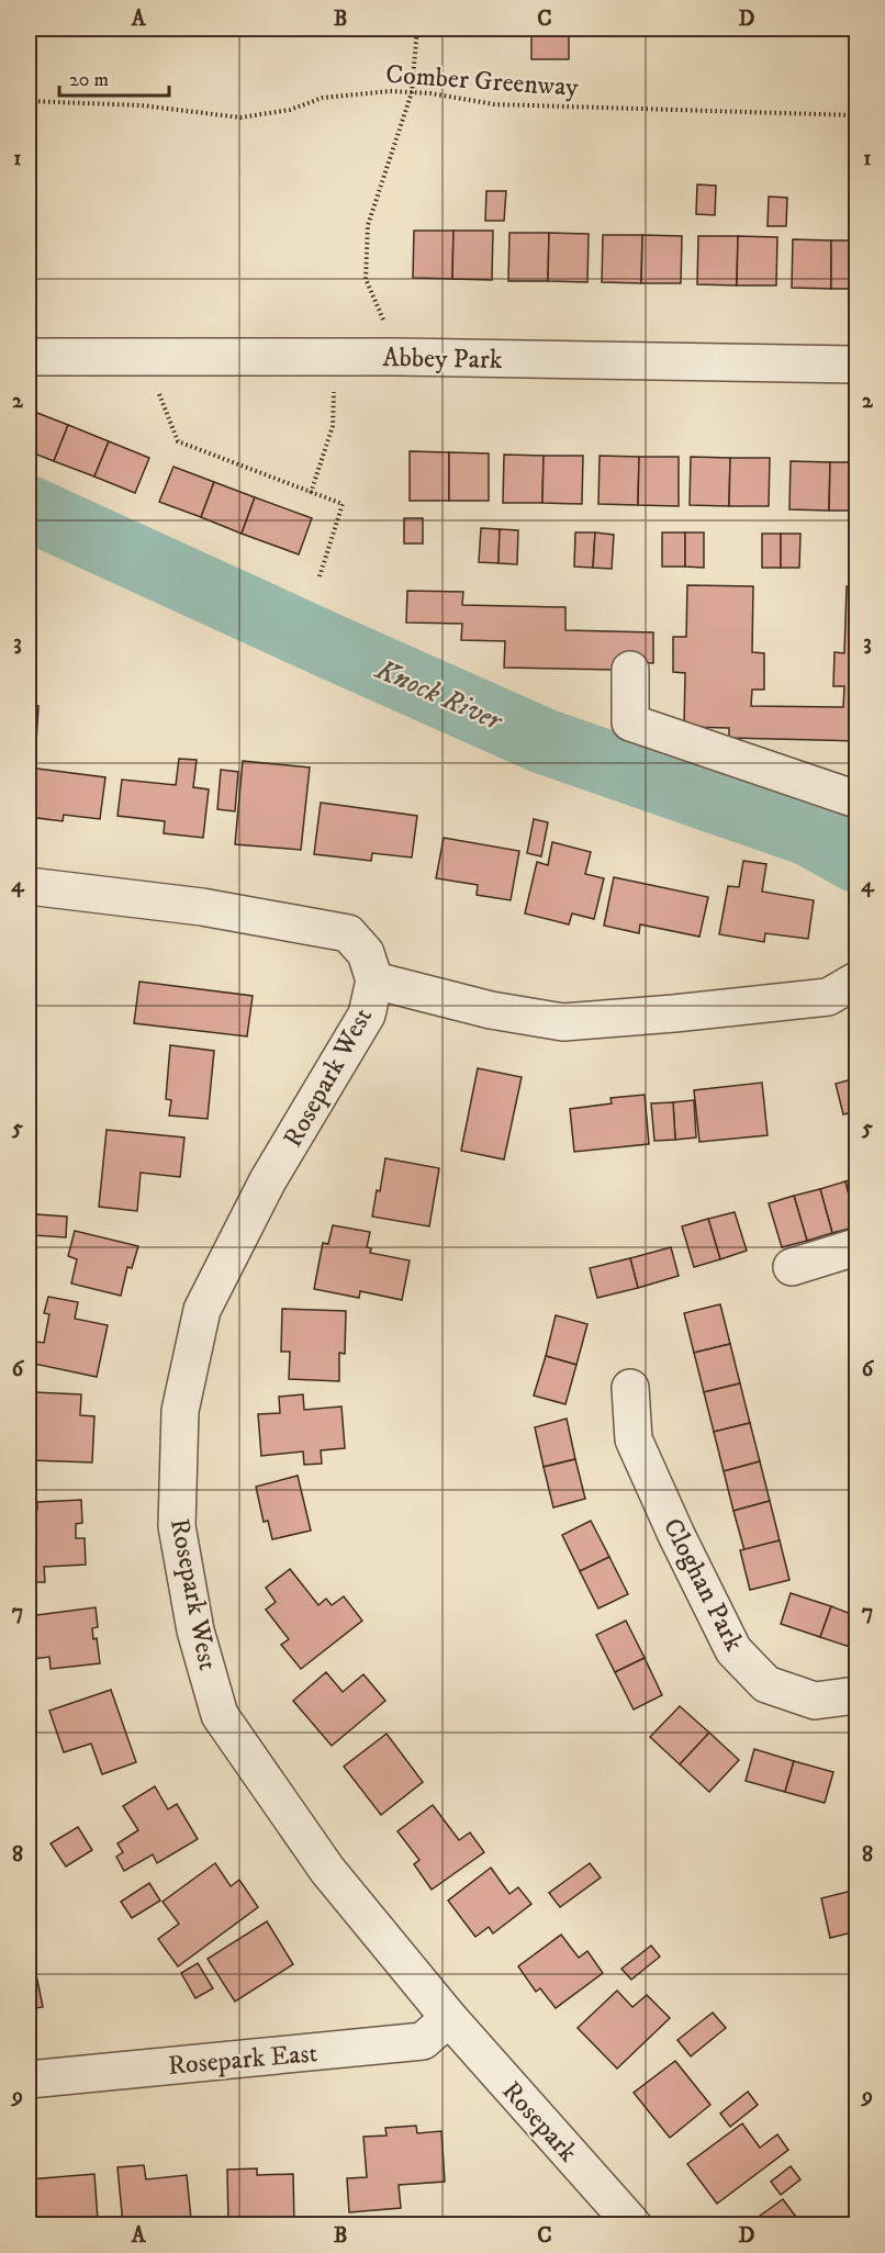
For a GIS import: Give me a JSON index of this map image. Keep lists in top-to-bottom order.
{
  "streets": {
    "street": [
      "Abbey Park",
      "Rosepark West",
      "Cloghan Park",
      "Rosepark East",
      "Rosepark"
    ],
    "path": ["Comber Greenway"]
  },
  "crossings": [
    ["Rosepark West", "Rosepark East"],
    ["Rosepark West", "Rosepark"],
    ["Rosepark East", "Rosepark"]
  ],
  "water": ["Knock River"],
  "scale_bar": "20 m",
  "grid": {
    "columns": [
      "A",
      "B",
      "C",
      "D"
    ],
    "rows": [
      "1",
      "2",
      "3",
      "4",
      "5",
      "6",
      "7",
      "8",
      "9"
    ]
  }
}
